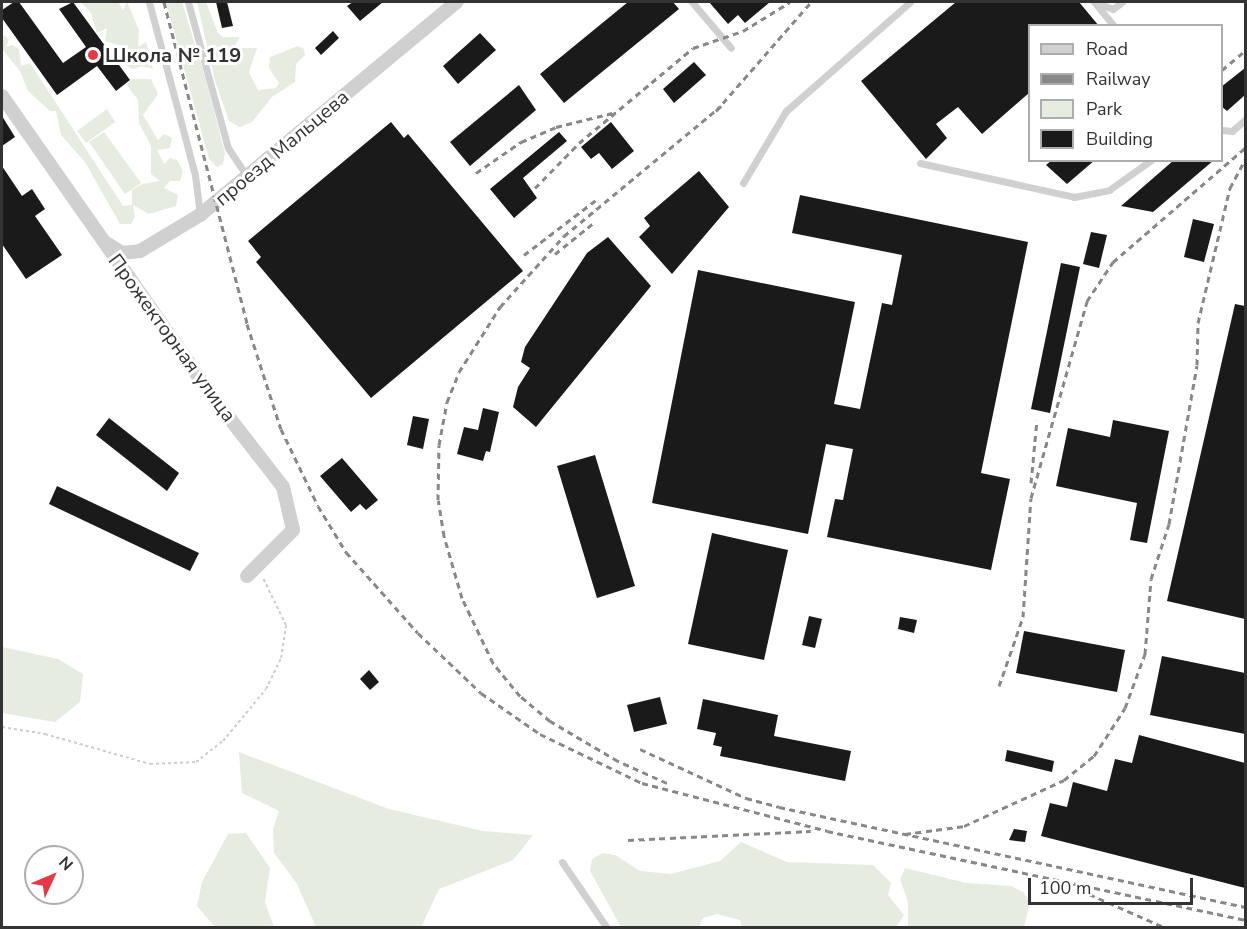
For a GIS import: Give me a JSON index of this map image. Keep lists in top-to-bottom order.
{
  "streets": {
    "street": ["проезд Мальцева", "Прожекторная улица"]
  },
  "crossings": [
    ["проезд Мальцева", "Прожекторная улица"]
  ],
  "places": ["Школа № 119"],
  "legend": [
    "Road",
    "Railway",
    "Park",
    "Building"
  ],
  "scale_bar": "100 m",
  "north": "top right"
}
